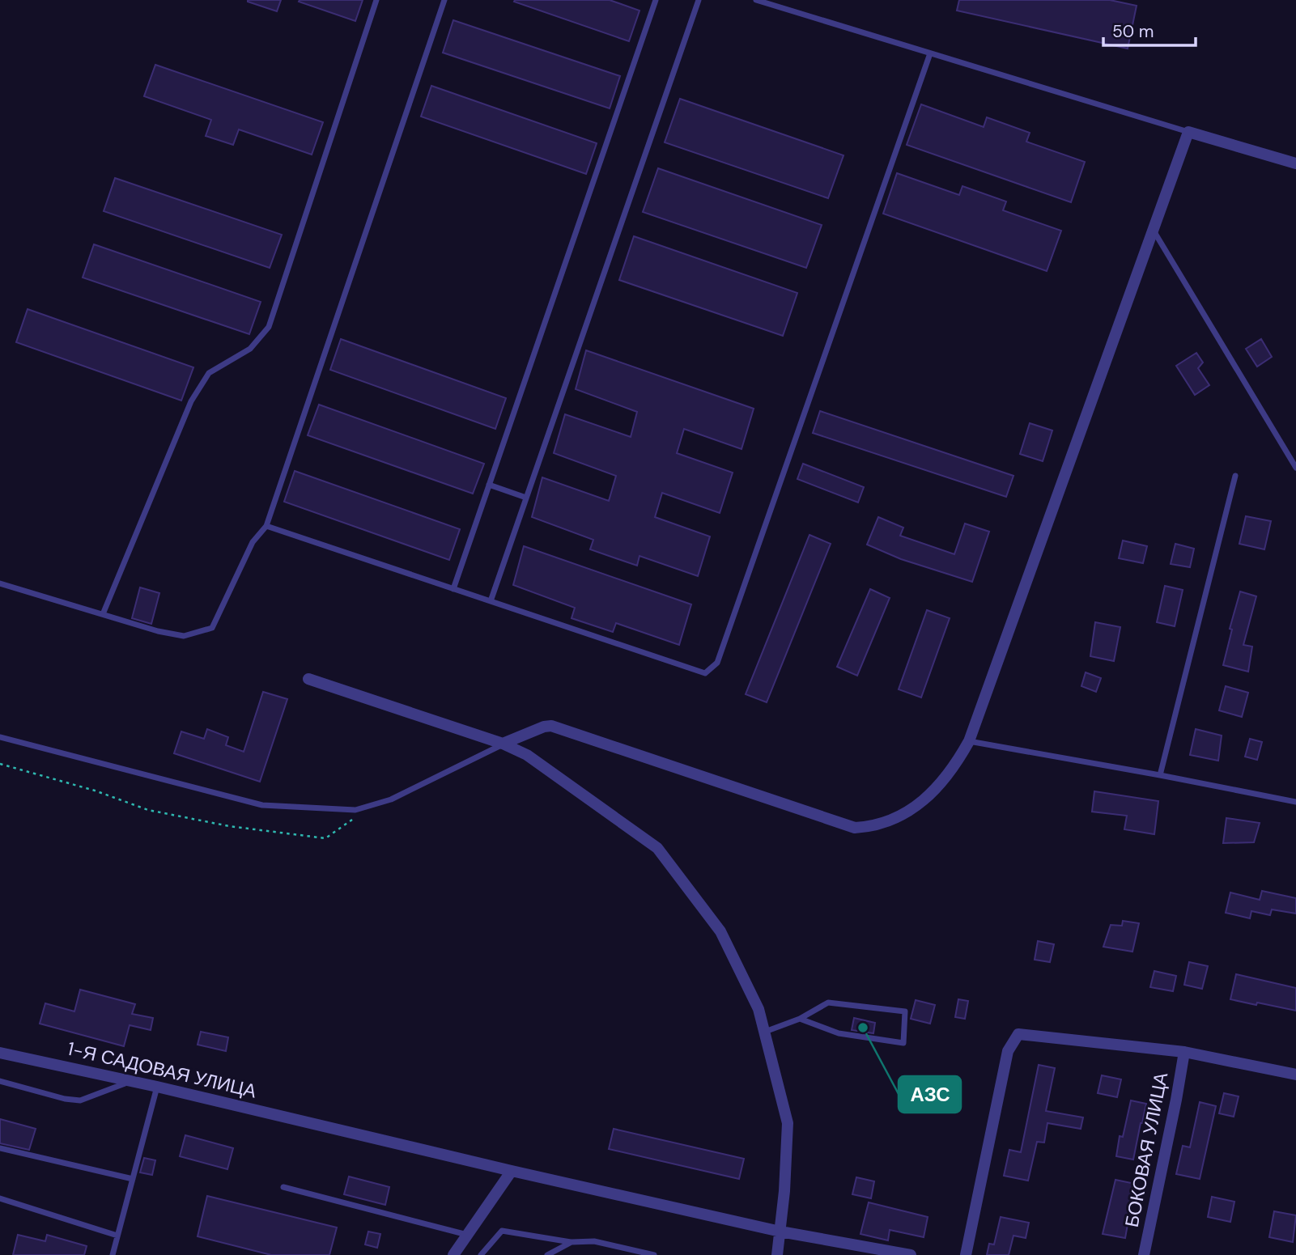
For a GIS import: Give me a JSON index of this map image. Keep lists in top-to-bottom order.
{
  "streets": {
    "street": ["1-Я САДОВАЯ УЛИЦА", "БОКОВАЯ УЛИЦА"]
  },
  "places": ["АЗС"],
  "scale_bar": "50 m"
}
